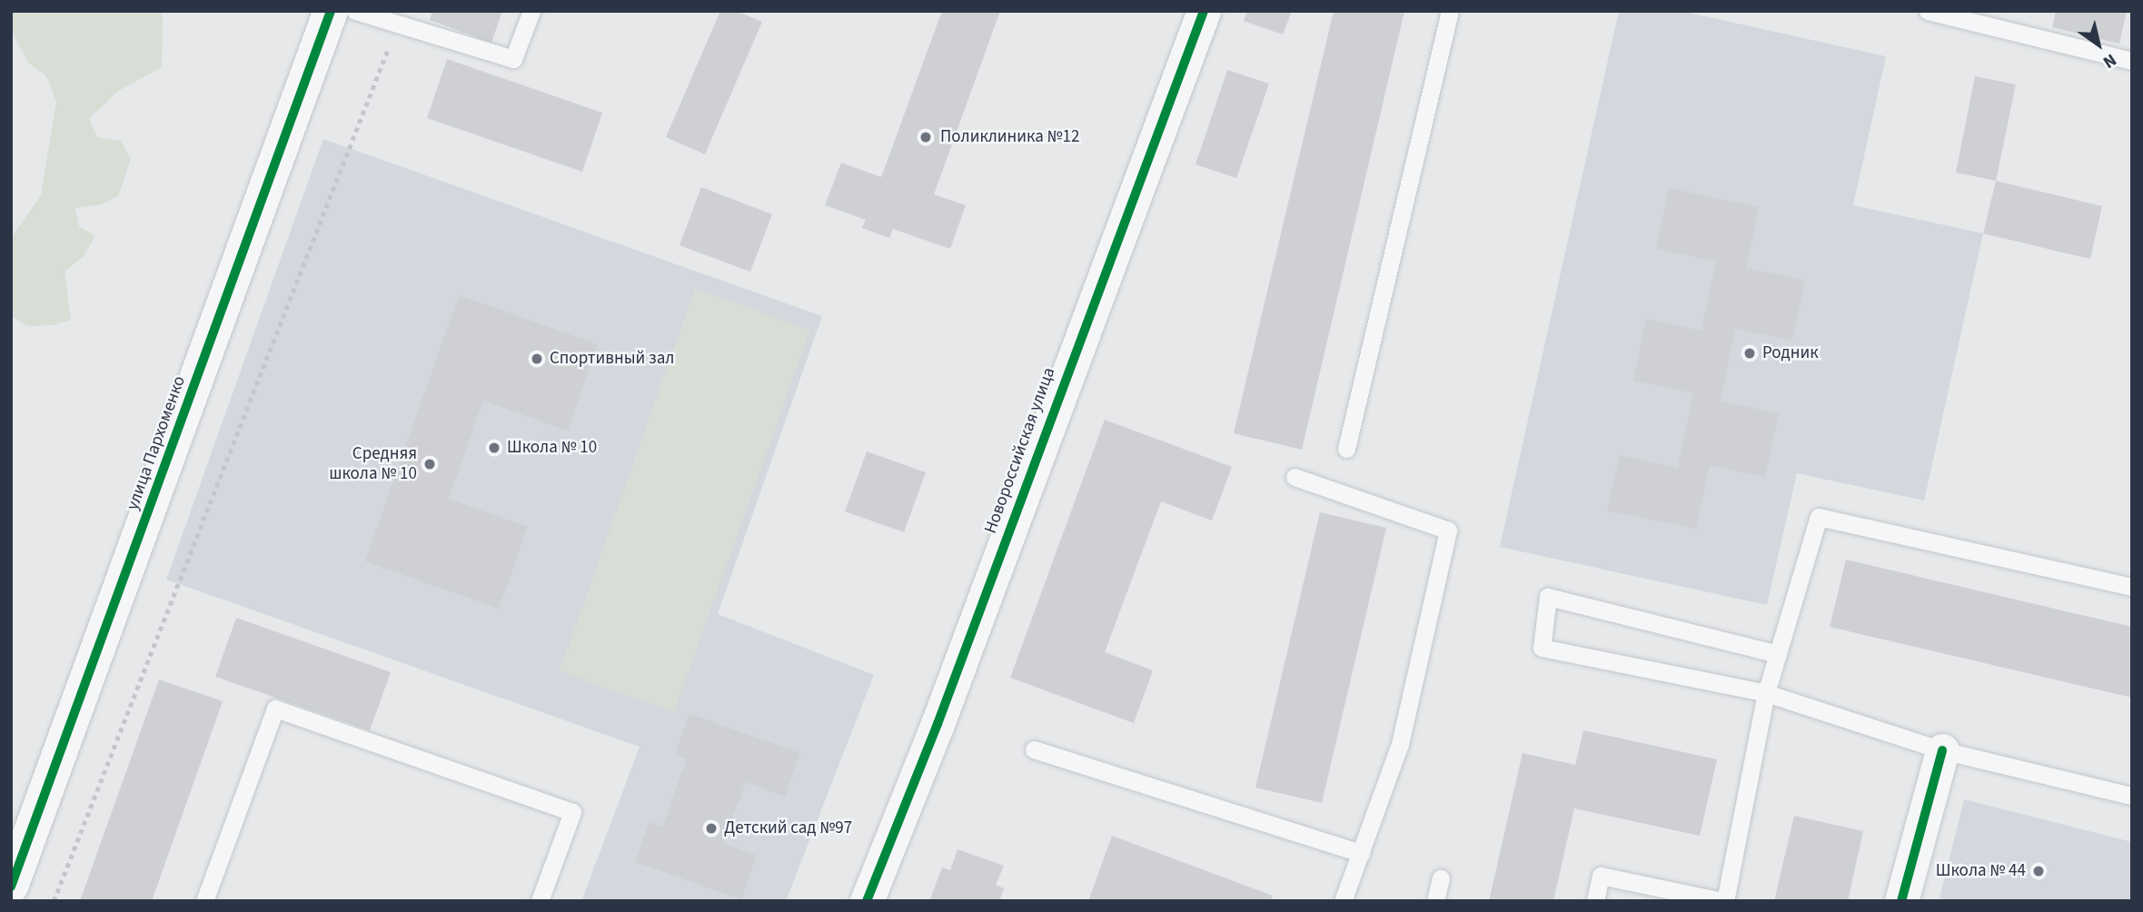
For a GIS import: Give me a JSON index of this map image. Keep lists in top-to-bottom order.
{
  "streets": {
    "street": ["улица Пархоменко", "Новороссийская улица"]
  },
  "places": [
    "Поликлиника №12",
    "Родник",
    "Спортивный зал",
    "Школа № 10",
    "Средняя школа № 10",
    "Детский сад №97",
    "Школа № 44"
  ],
  "north": "bottom right"
}
